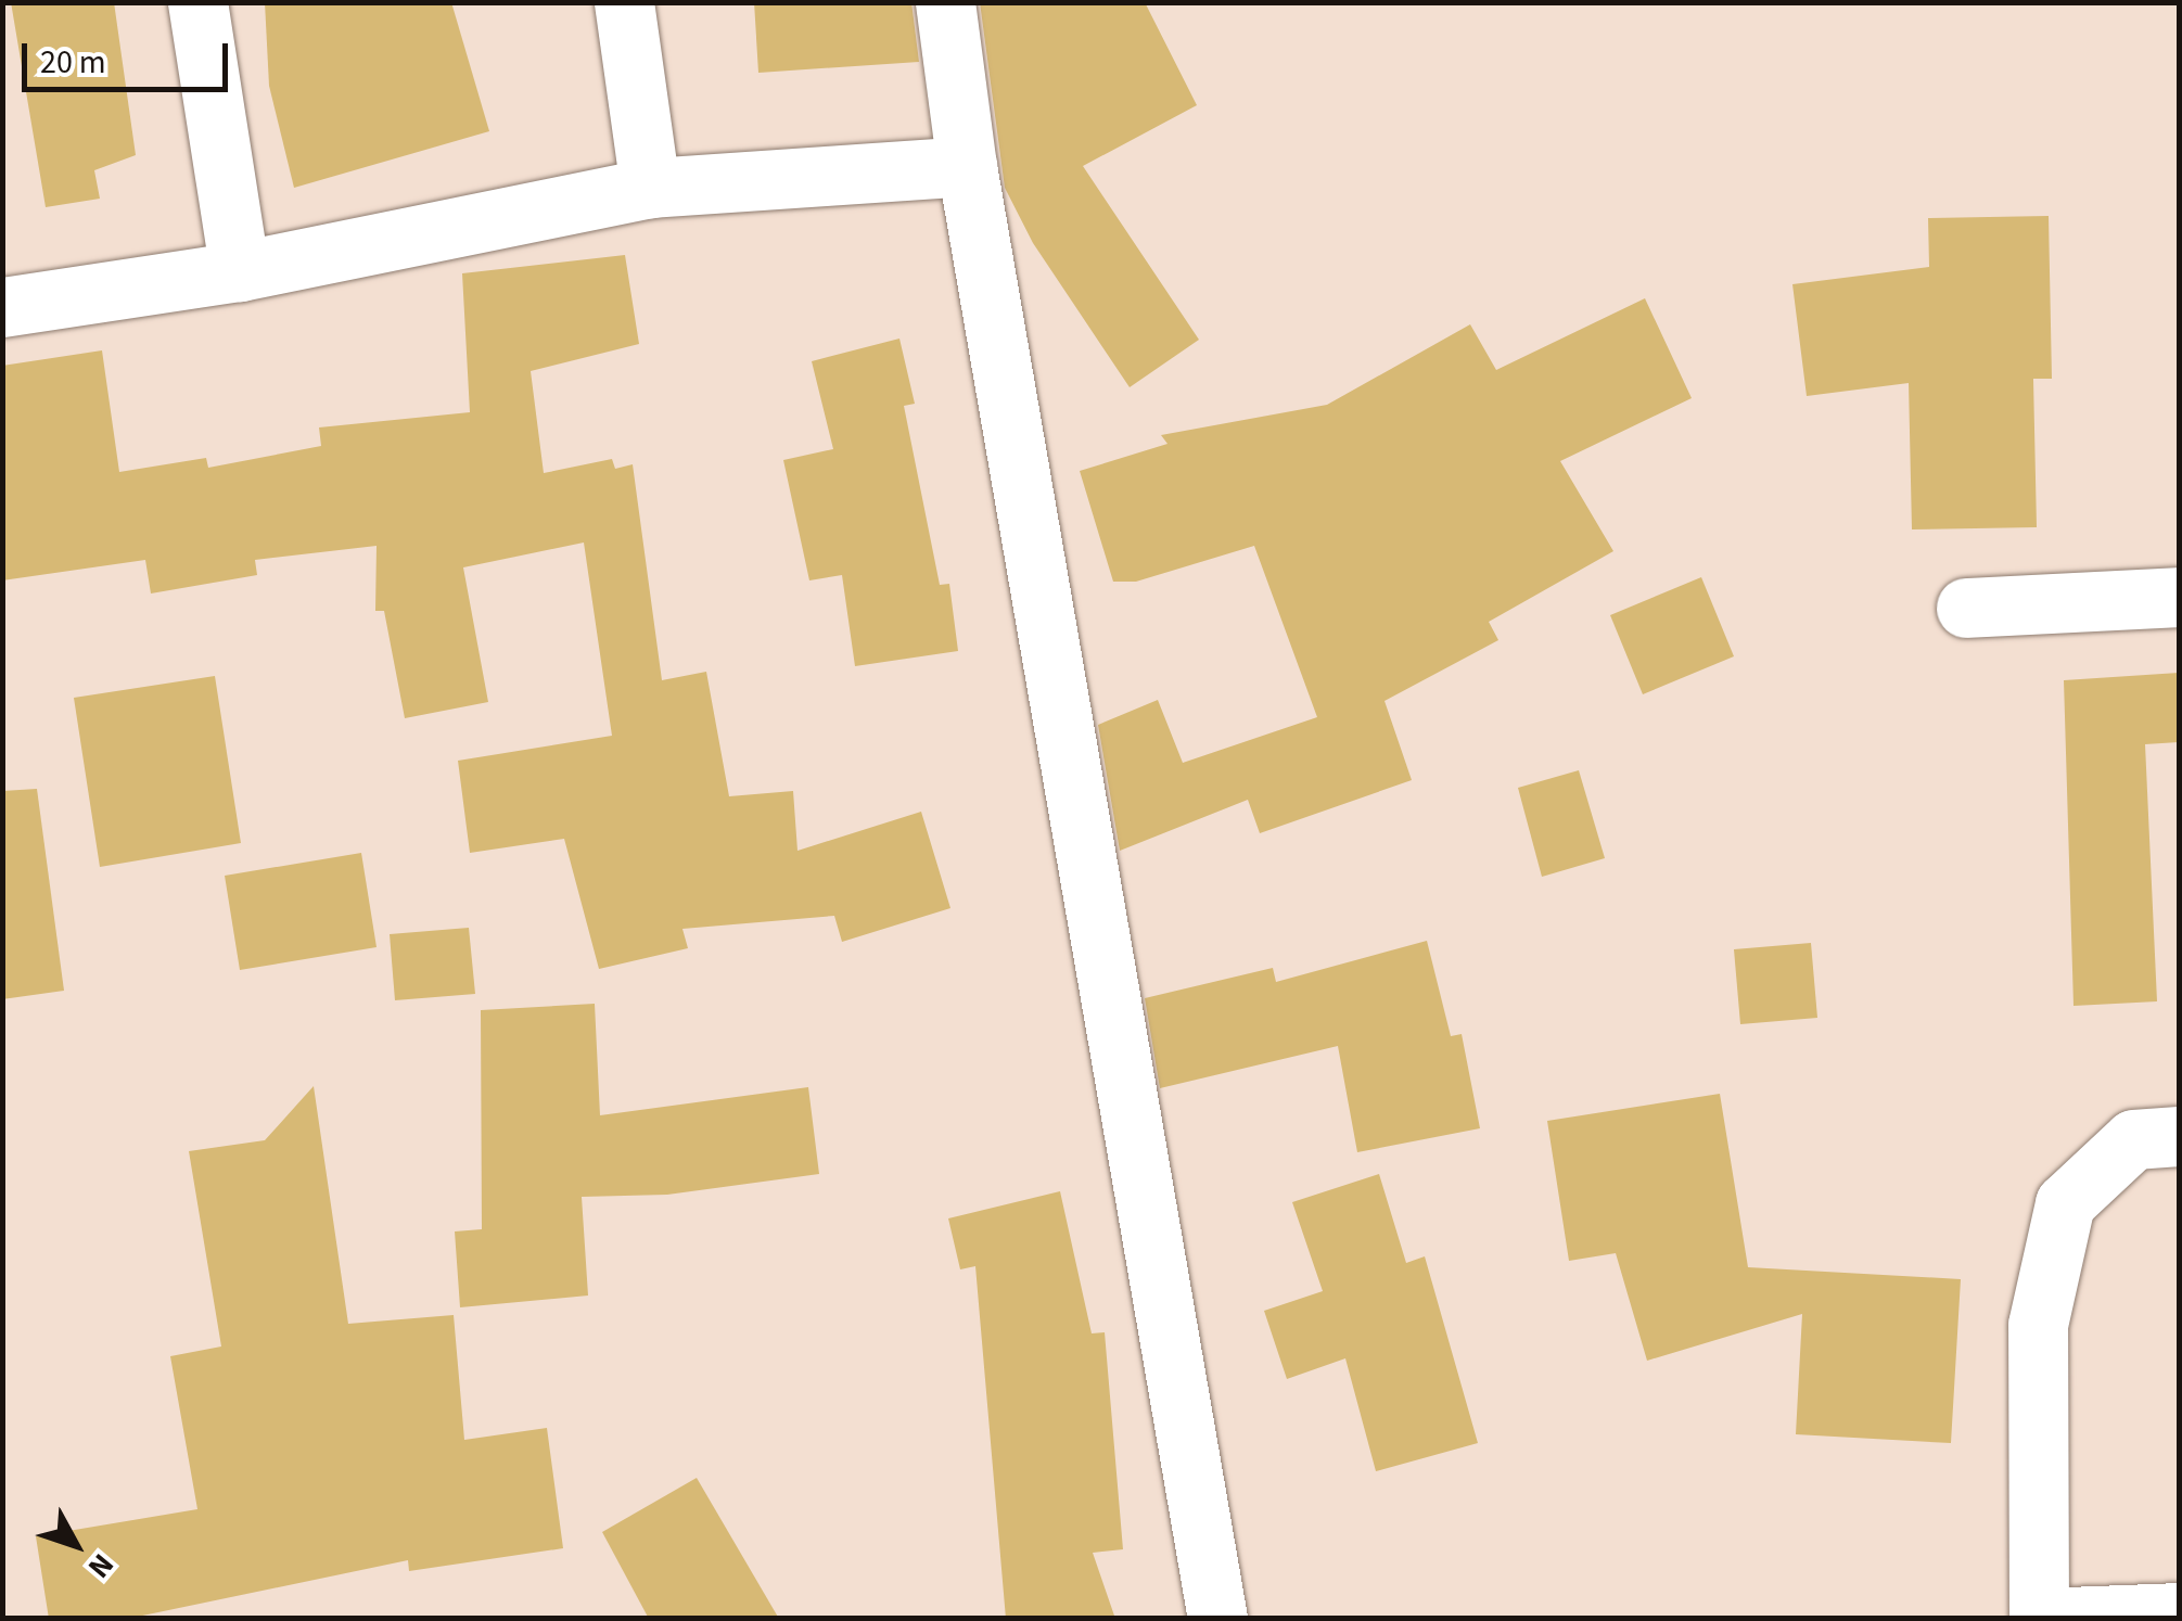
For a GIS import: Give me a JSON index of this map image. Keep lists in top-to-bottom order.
{
  "scale_bar": "20 m",
  "north": "bottom right"
}
